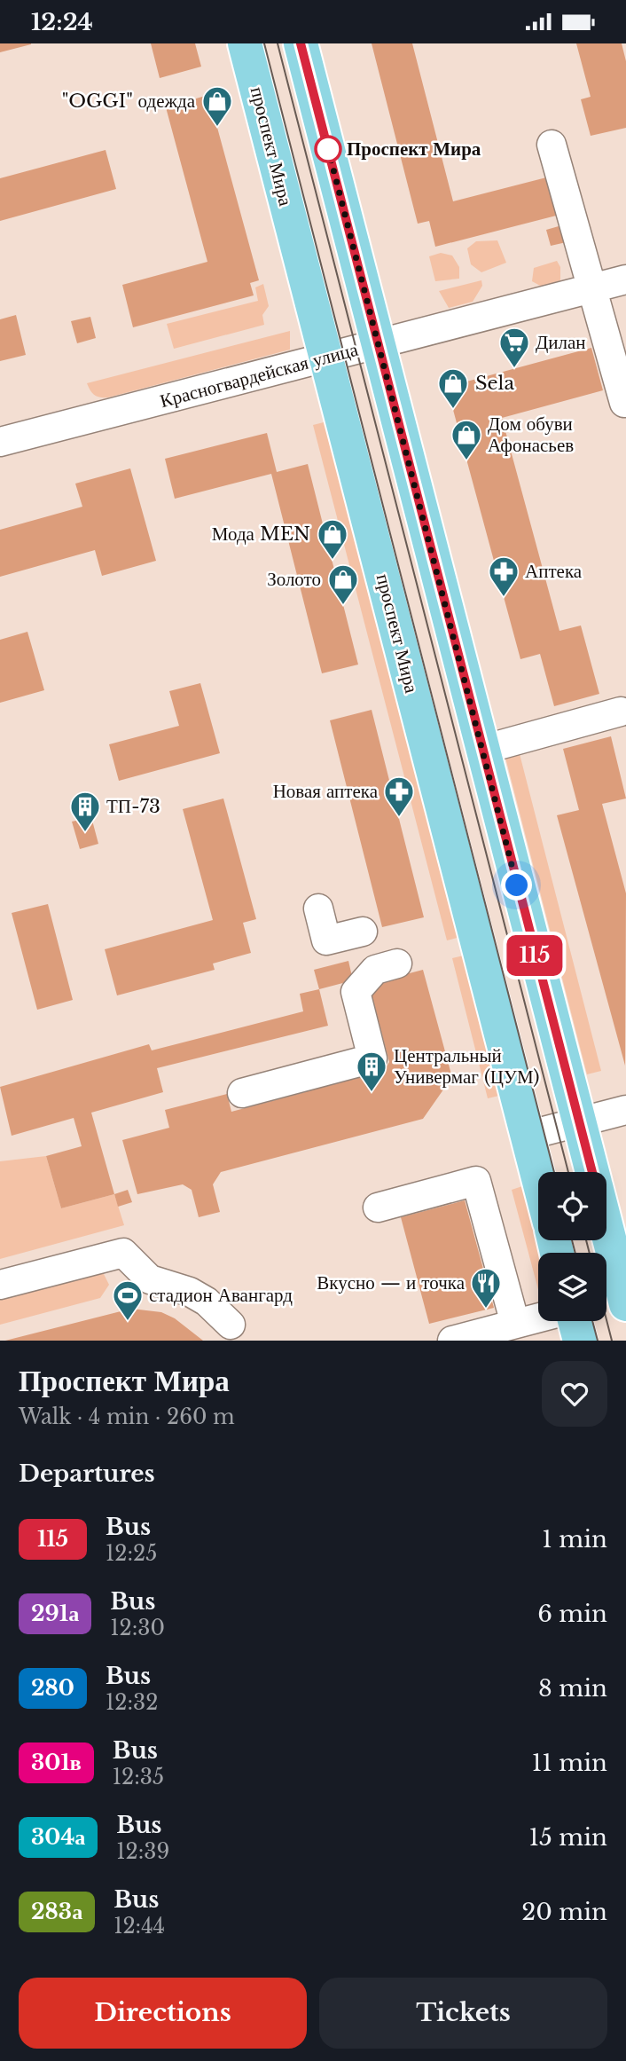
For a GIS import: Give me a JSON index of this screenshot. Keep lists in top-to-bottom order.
{
  "streets": {
    "main road": ["проспект Мира"],
    "street": ["Красногвардейская улица"]
  },
  "crossings": [
    ["проспект Мира", "Красногвардейская улица"]
  ],
  "places": {
    "shop": [
      "\"OGGI\" одежда",
      "Sela",
      "Дом обуви Афонасьев",
      "Мода MEN",
      "Золото"
    ],
    "other": ["Проспект Мира"],
    "supermarket": ["Дилан"],
    "pharmacy": ["Аптека", "Новая аптека"],
    "building": ["ТП-73", "Центральный Универмаг (ЦУМ)"],
    "restaurant": ["Вкусно — и точка"],
    "sports": ["стадион Авангард"]
  },
  "lines": ["bus line 115"],
  "page": {
    "status": "12:24",
    "on_map": "115",
    "heading": [
      ["Проспект Мира", "Walk · 4 min · 260 m"],
      "Departures"
    ],
    "list": [
      {
        "mark": "115",
        "name": "Bus",
        "note": "12:25",
        "value": "1 min"
      },
      {
        "mark": "291а",
        "name": "Bus",
        "note": "12:30",
        "value": "6 min"
      },
      {
        "mark": "280",
        "name": "Bus",
        "note": "12:32",
        "value": "8 min"
      },
      {
        "mark": "301в",
        "name": "Bus",
        "note": "12:35",
        "value": "11 min"
      },
      {
        "mark": "304а",
        "name": "Bus",
        "note": "12:39",
        "value": "15 min"
      },
      {
        "mark": "283а",
        "name": "Bus",
        "note": "12:44",
        "value": "20 min"
      }
    ],
    "buttons": ["Directions", "Tickets"]
  }
}
